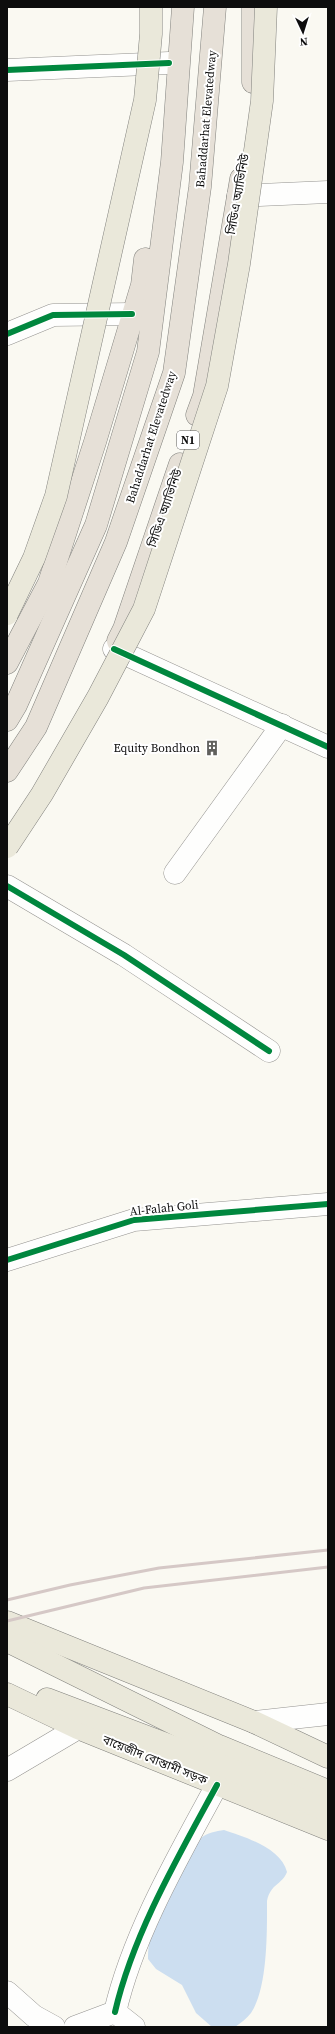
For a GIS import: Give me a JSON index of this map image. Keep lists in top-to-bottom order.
{
  "streets": {
    "highway": ["Bahaddarhat Elevatedway", "সিডিএ অ্যাভিনিউ", "N1"],
    "main road": ["বায়েজীদ বোস্তামী সড়ক"],
    "street": ["Al-Falah Goli"]
  },
  "places": {
    "building": ["Equity Bondhon"]
  },
  "north": "bottom"
}
